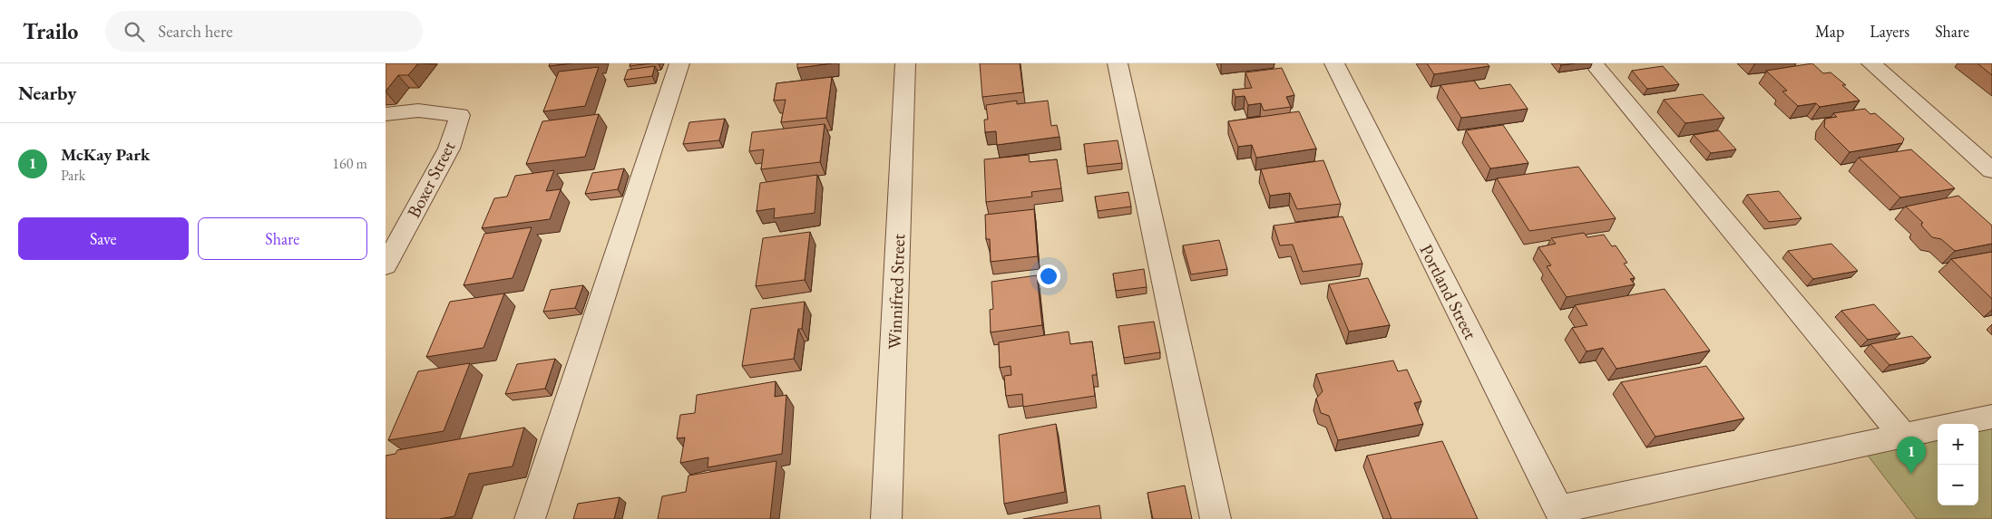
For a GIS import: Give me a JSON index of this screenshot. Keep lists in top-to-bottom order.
{
  "streets": {
    "street": ["Boxer Street", "Winnifred Street", "Portland Street"]
  },
  "page": {
    "header": "Trailo",
    "search": "Search here",
    "nav": ["Map", "Layers", "Share"],
    "heading": "Nearby",
    "list": [
      {
        "mark": "1",
        "name": "McKay Park",
        "note": "Park",
        "value": "160 m"
      }
    ],
    "buttons": ["Save", "Share"],
    "map_buttons": ["+", "−"],
    "pins": "1"
  }
}
